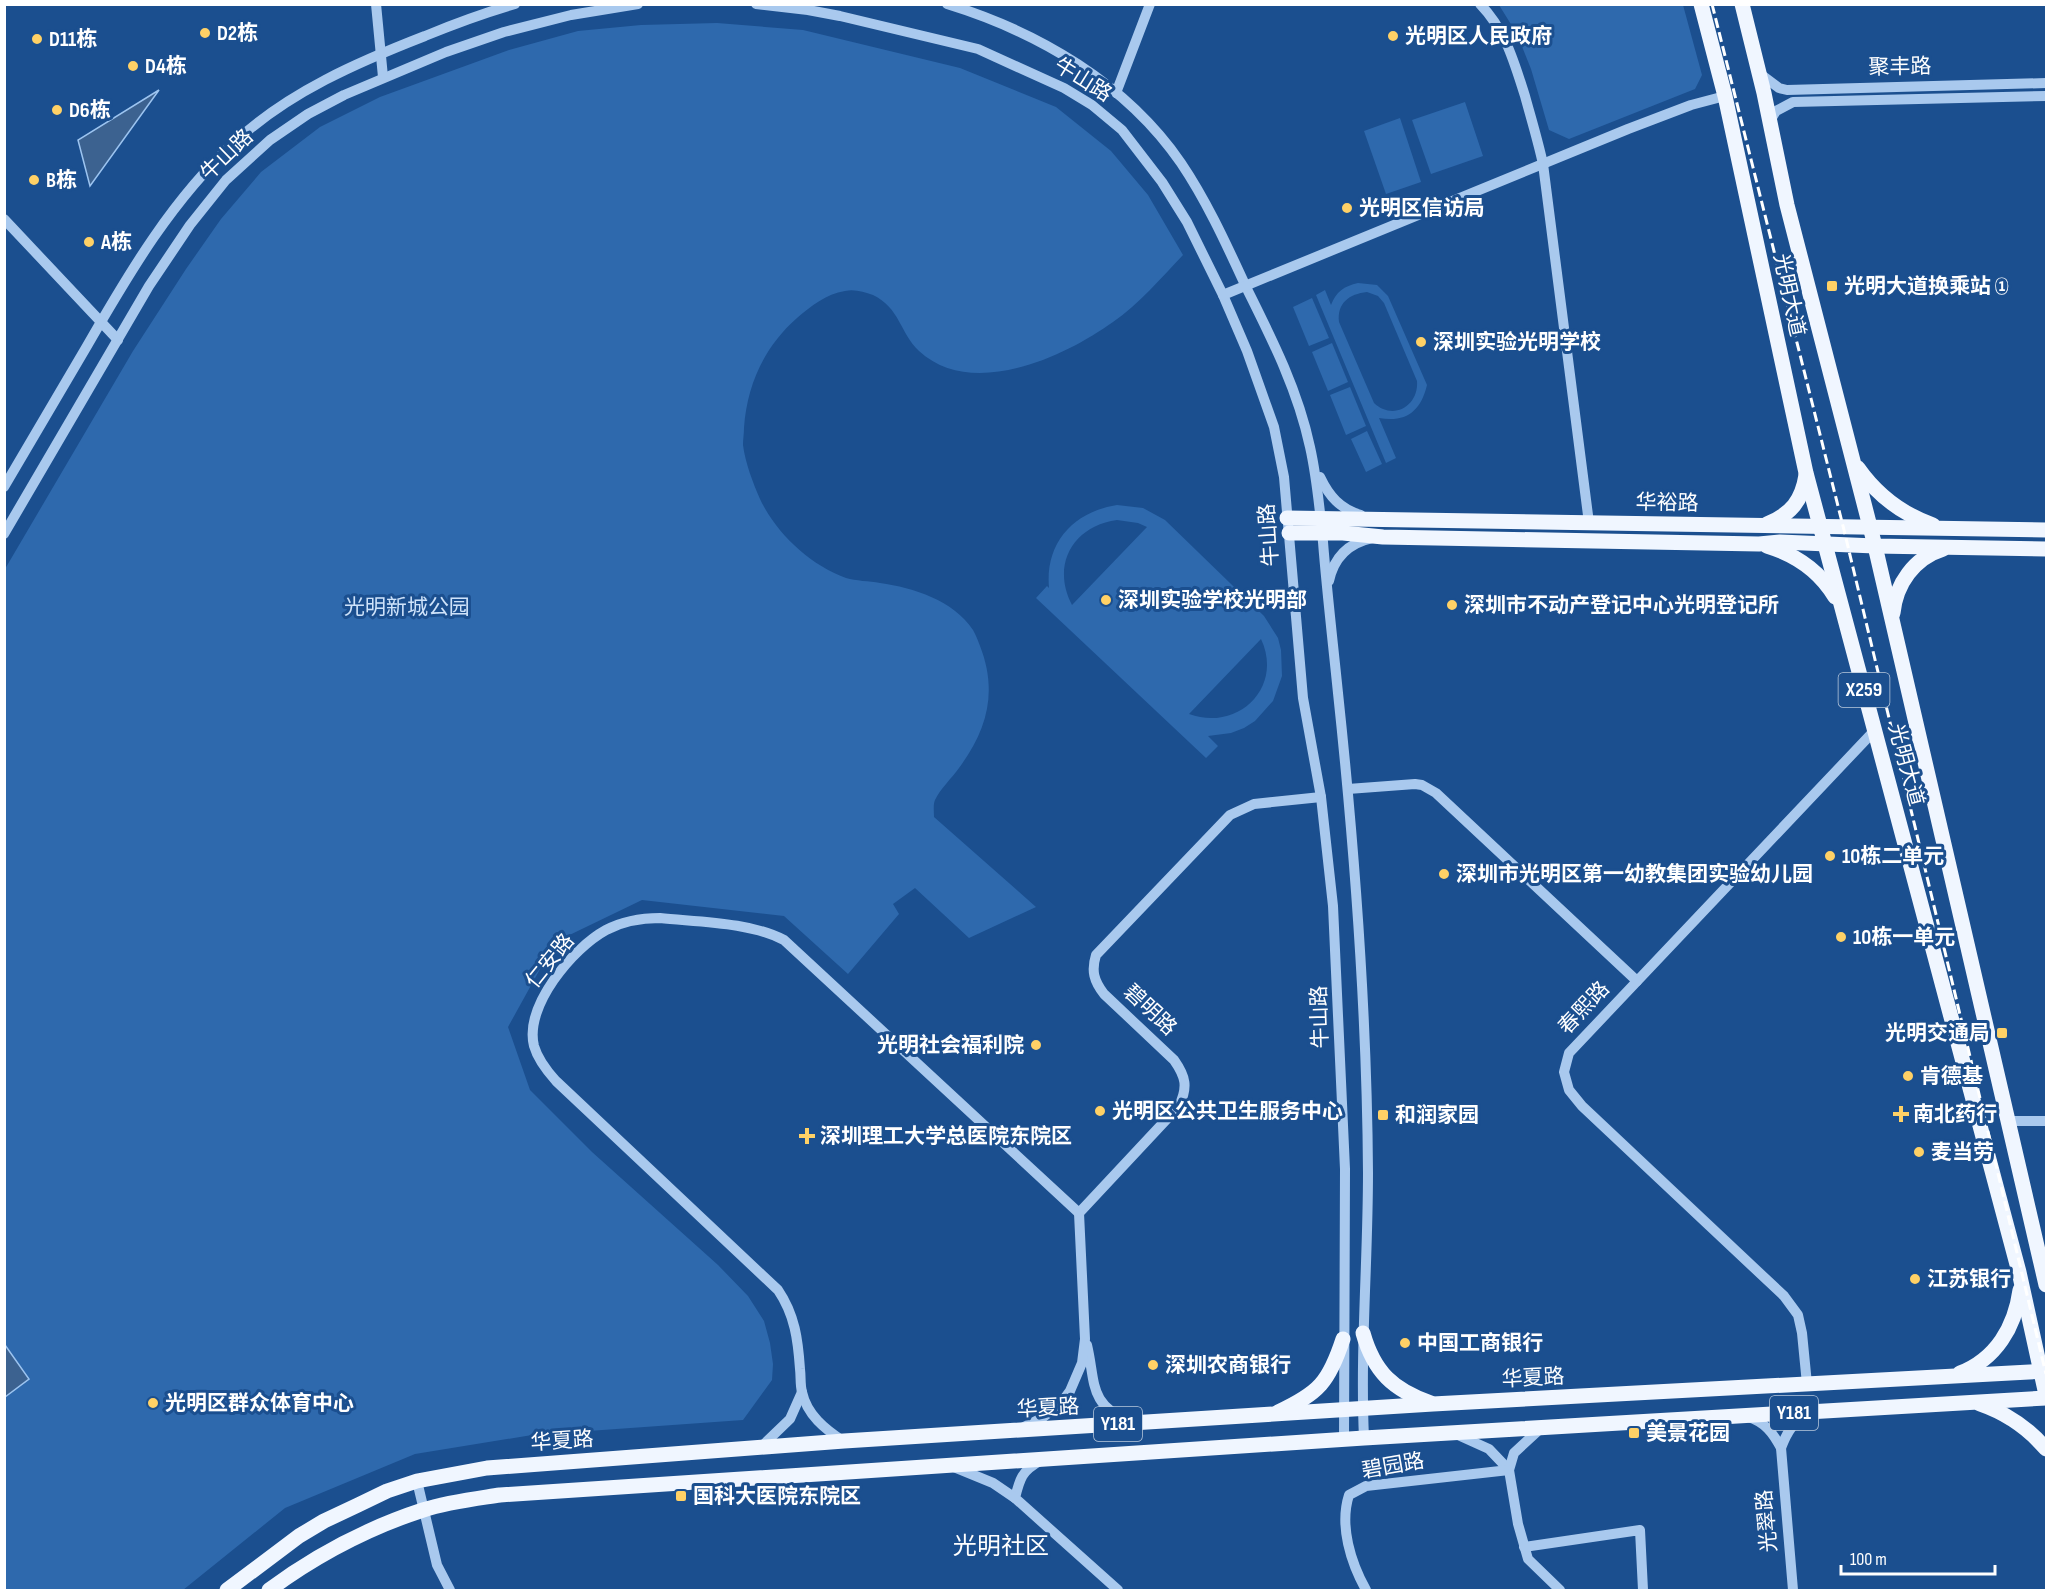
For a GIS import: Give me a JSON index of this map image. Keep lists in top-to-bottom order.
{
  "streets": {
    "main road": [
      "光明大道",
      "华裕路",
      "X259",
      "华夏路",
      "Y181"
    ],
    "street": [
      "聚丰路",
      "牛山路",
      "仁安路",
      "春熙路",
      "碧明路",
      "碧园路",
      "光翠路"
    ]
  },
  "crossings": [
    ["聚丰路", "光明大道"],
    ["牛山路", "华裕路"],
    ["牛山路", "碧明路"],
    ["牛山路", "华夏路"],
    ["牛山路", "Y181"],
    ["光明大道", "华裕路"],
    ["光明大道", "春熙路"],
    ["光明大道", "华夏路"],
    ["光明大道", "Y181"],
    ["仁安路", "碧明路"],
    ["仁安路", "华夏路"],
    ["春熙路", "华夏路"]
  ],
  "districts": ["光明社区"],
  "parks": ["光明新城公园"],
  "places": {
    "other": [
      "D2栋",
      "光明区人民政府",
      "D11栋",
      "D4栋",
      "D6栋",
      "B栋",
      "光明区信访局",
      "A栋",
      "深圳实验光明学校",
      "深圳实验学校光明部",
      "深圳市不动产登记中心光明登记所",
      "10栋二单元",
      "深圳市光明区第一幼教集团实验幼儿园",
      "10栋一单元",
      "光明社会福利院",
      "肯德基",
      "光明区公共卫生服务中心",
      "麦当劳",
      "江苏银行",
      "中国工商银行",
      "深圳农商银行",
      "光明区群众体育中心"
    ],
    "transit": [
      "光明大道换乘站 ①",
      "光明交通局",
      "和润家园",
      "美景花园",
      "国科大医院东院区"
    ],
    "health": ["南北药行", "深圳理工大学总医院东院区"]
  },
  "scale_bar": "100 m"
}
